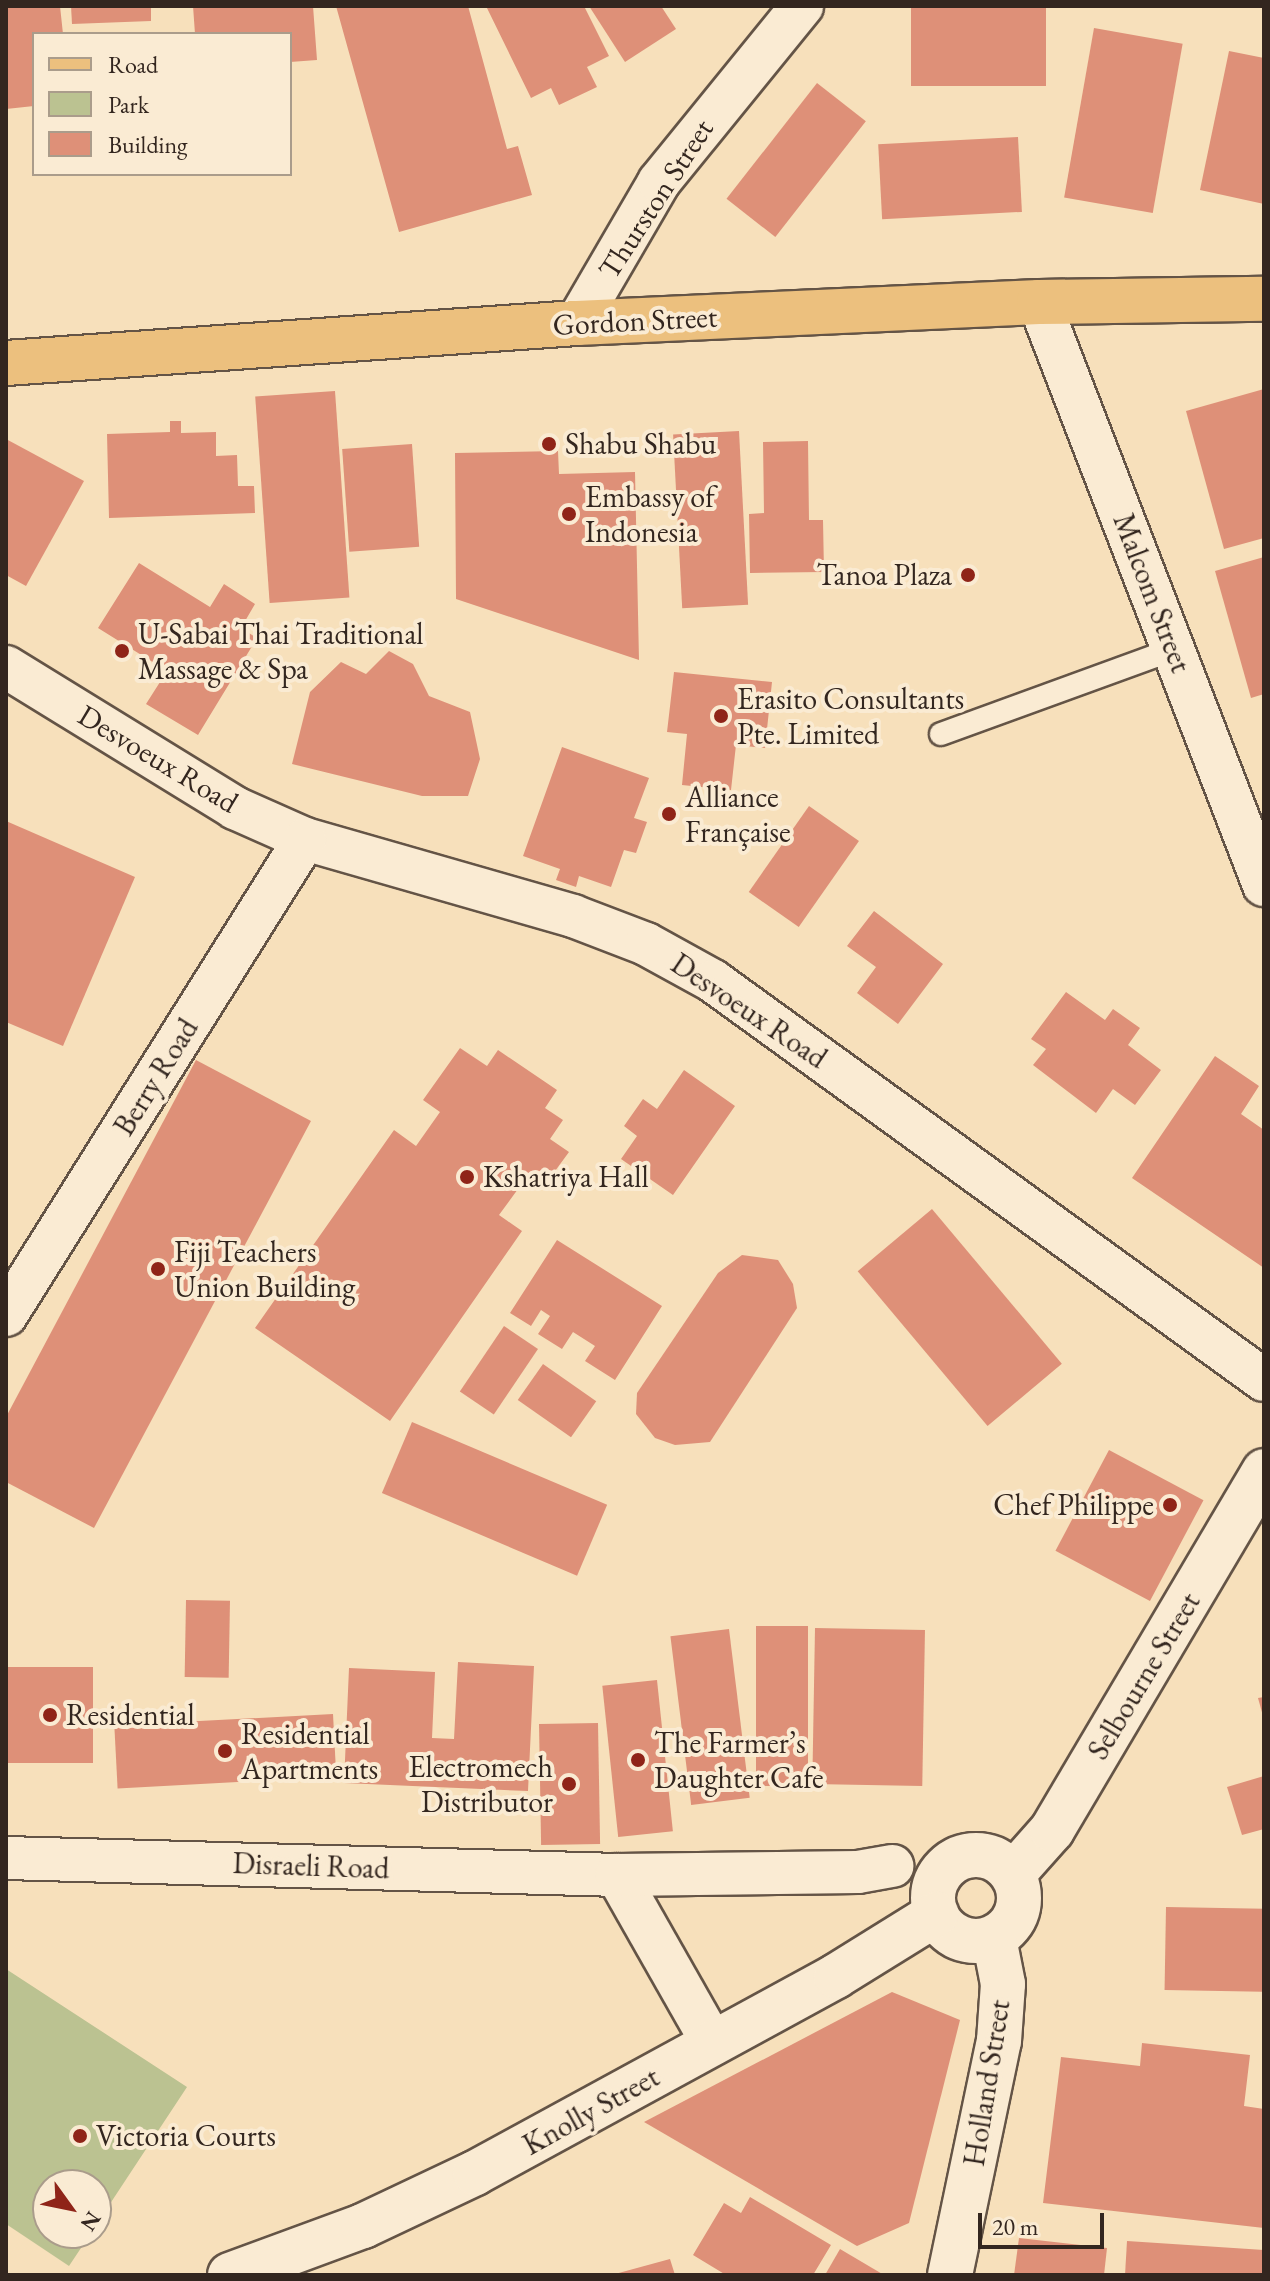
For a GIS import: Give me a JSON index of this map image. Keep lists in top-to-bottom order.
{
  "streets": {
    "main road": [
      "Gordon Street",
      "Selbourne Street",
      "Holland Street",
      "Knolly Street"
    ],
    "street": [
      "Thurston Street",
      "Malcom Street",
      "Desvoeux Road",
      "Berry Road",
      "Disraeli Road"
    ]
  },
  "crossings": [
    ["Thurston Street", "Gordon Street"],
    ["Gordon Street", "Malcom Street"],
    ["Desvoeux Road", "Berry Road"],
    ["Selbourne Street", "Holland Street"],
    ["Selbourne Street", "Knolly Street"],
    ["Holland Street", "Knolly Street"]
  ],
  "places": [
    "Shabu Shabu",
    "Embassy of Indonesia",
    "Tanoa Plaza",
    "U-Sabai Thai Traditional Massage & Spa",
    "Erasito Consultants Pte. Limited",
    "Alliance Française",
    "Kshatriya Hall",
    "Fiji Teachers Union Building",
    "Chef Philippe",
    "Residential",
    "Residential Apartments",
    "The Farmer’s Daughter Cafe",
    "Electromech Distributor",
    "Victoria Courts"
  ],
  "legend": ["Road", "Park", "Building"],
  "scale_bar": "20 m",
  "north": "bottom right"
}
